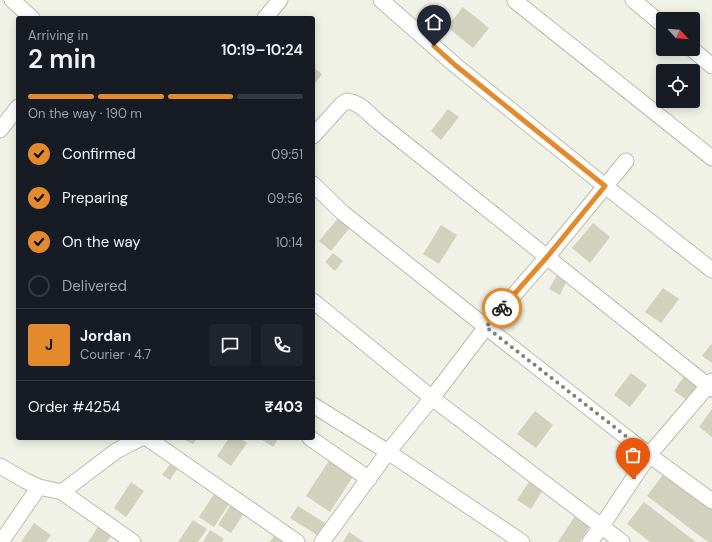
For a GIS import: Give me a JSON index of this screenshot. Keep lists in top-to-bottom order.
{
  "north": "bottom right",
  "page": {
    "heading": ["2 min", "Arriving in", "10:19–10:24"],
    "panel": [
      "Jordan",
      "Courier · 4.7",
      "Order #4254",
      "₹403"
    ],
    "bar": "On the way · 190 m",
    "list": [
      ["Confirmed", "09:51"],
      ["Preparing", "09:56"],
      ["On the way", "10:14"],
      "Delivered"
    ],
    "round": "J"
  }
}
